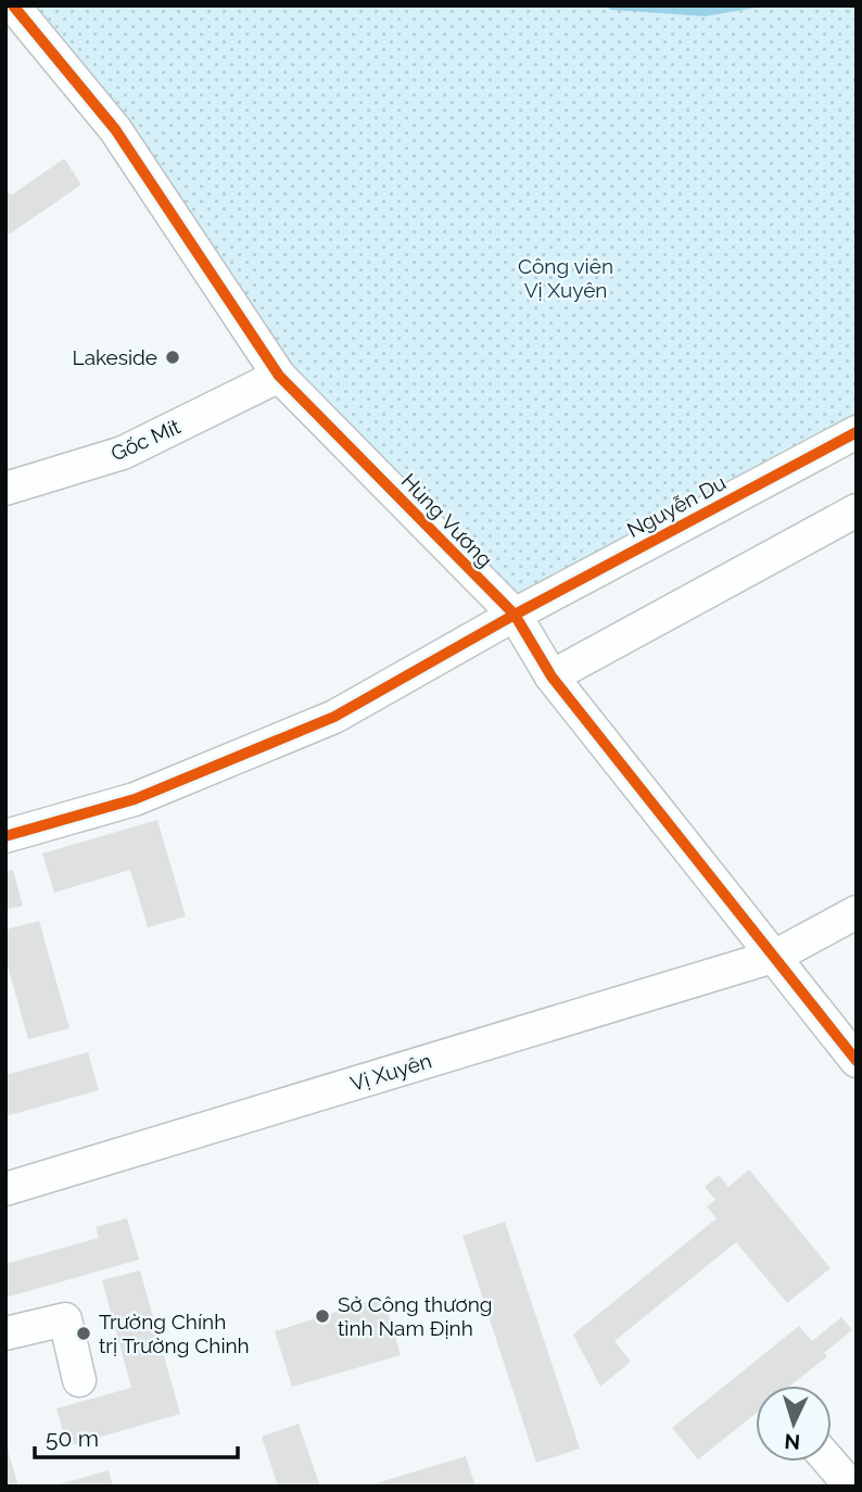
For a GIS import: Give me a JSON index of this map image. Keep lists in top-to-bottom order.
{
  "streets": {
    "street": [
      "Gốc Mít",
      "Nguyễn Du",
      "Hùng Vương",
      "Vị Xuyên"
    ]
  },
  "crossings": [
    ["Gốc Mít", "Hùng Vương"],
    ["Nguyễn Du", "Hùng Vương"],
    ["Hùng Vương", "Vị Xuyên"]
  ],
  "parks": ["Công viên Vị Xuyên"],
  "places": ["Lakeside", "Sở Công thương tỉnh Nam Định", "Trường Chính trị Trường Chinh"],
  "scale_bar": "50 m",
  "north": "bottom"
}
